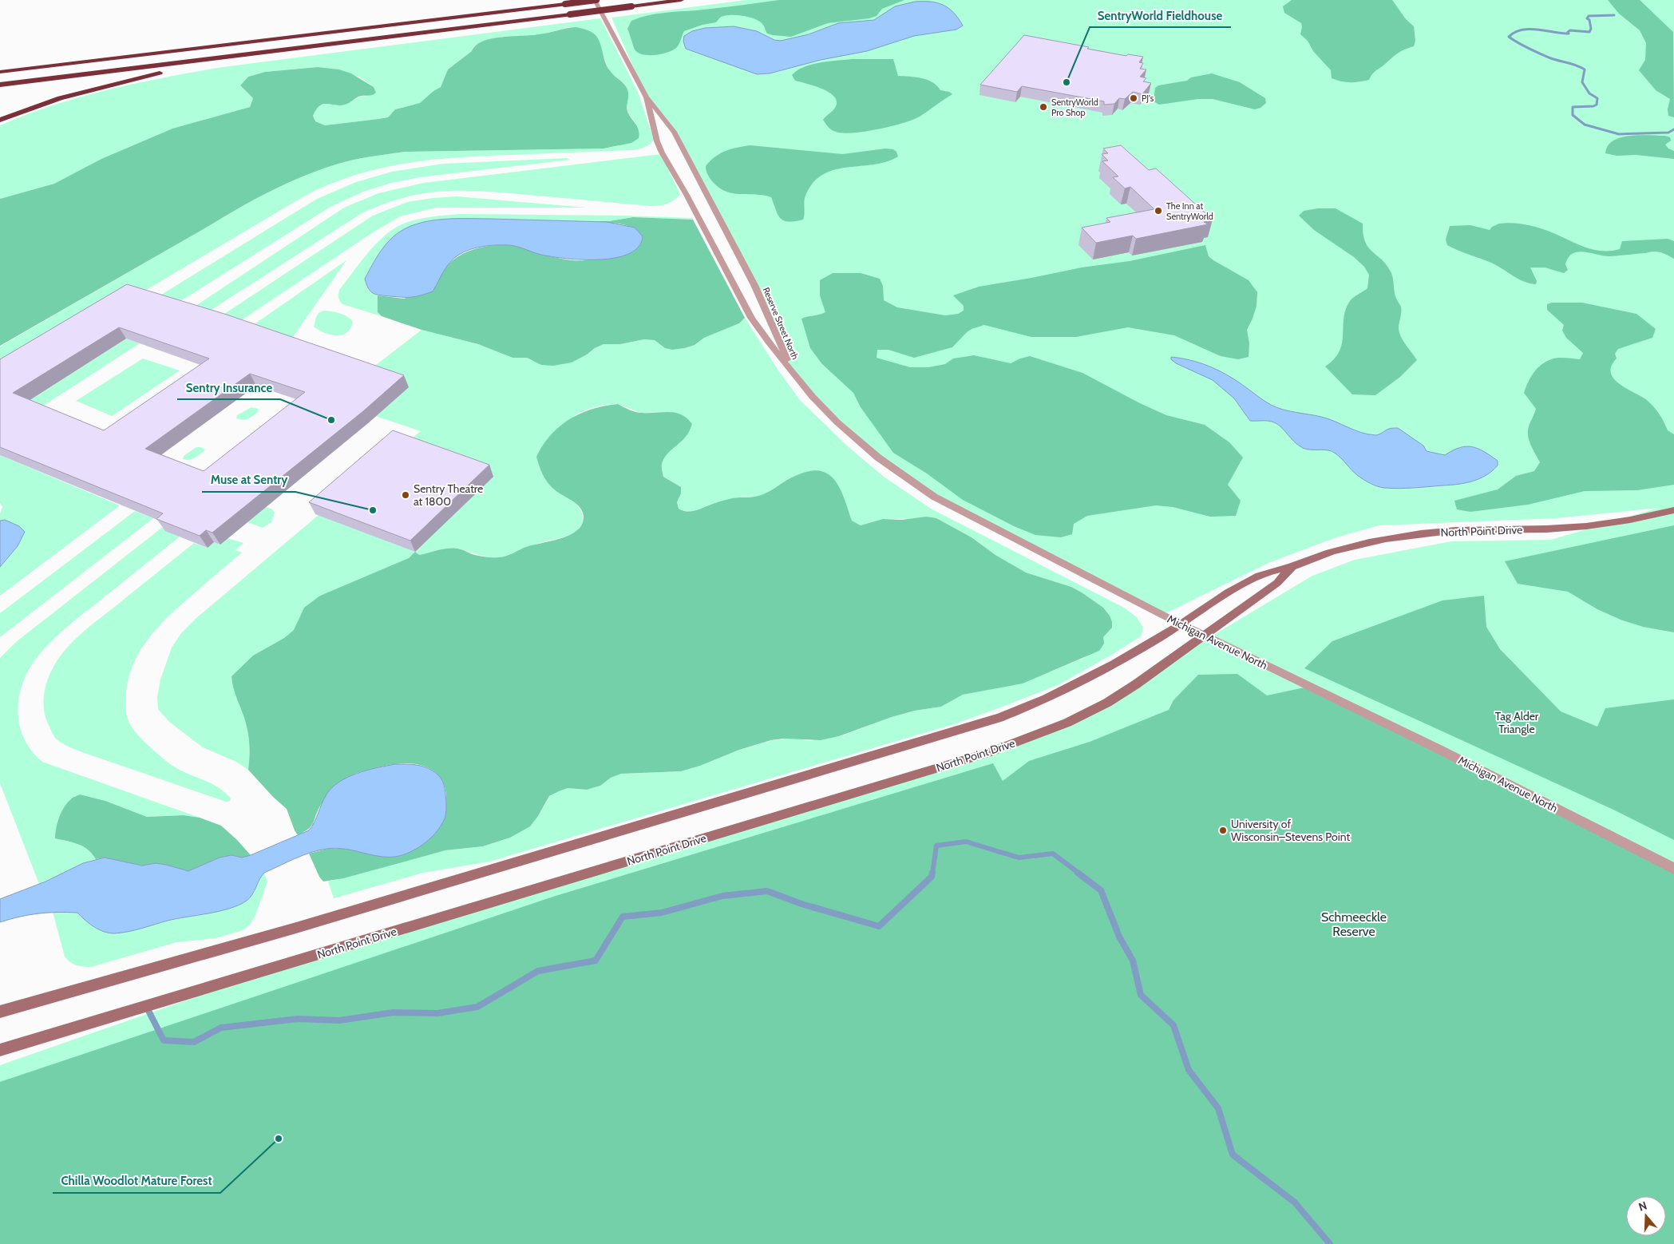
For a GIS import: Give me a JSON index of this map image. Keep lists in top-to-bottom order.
{
  "streets": {
    "street": ["Reserve Street North", "North Point Drive", "Michigan Avenue North"]
  },
  "crossings": [
    ["Reserve Street North", "Michigan Avenue North"],
    ["North Point Drive", "Michigan Avenue North"]
  ],
  "parks": ["Tag Alder Triangle", "Schmeeckle Reserve"],
  "places": [
    "SentryWorld Fieldhouse",
    "PJ's",
    "SentryWorld Pro Shop",
    "The Inn at SentryWorld",
    "Sentry Insurance",
    "Sentry Theatre at 1800",
    "Muse at Sentry",
    "University of Wisconsin–Stevens Point",
    "Chilla Woodlot Mature Forest"
  ],
  "north": "top"
}
